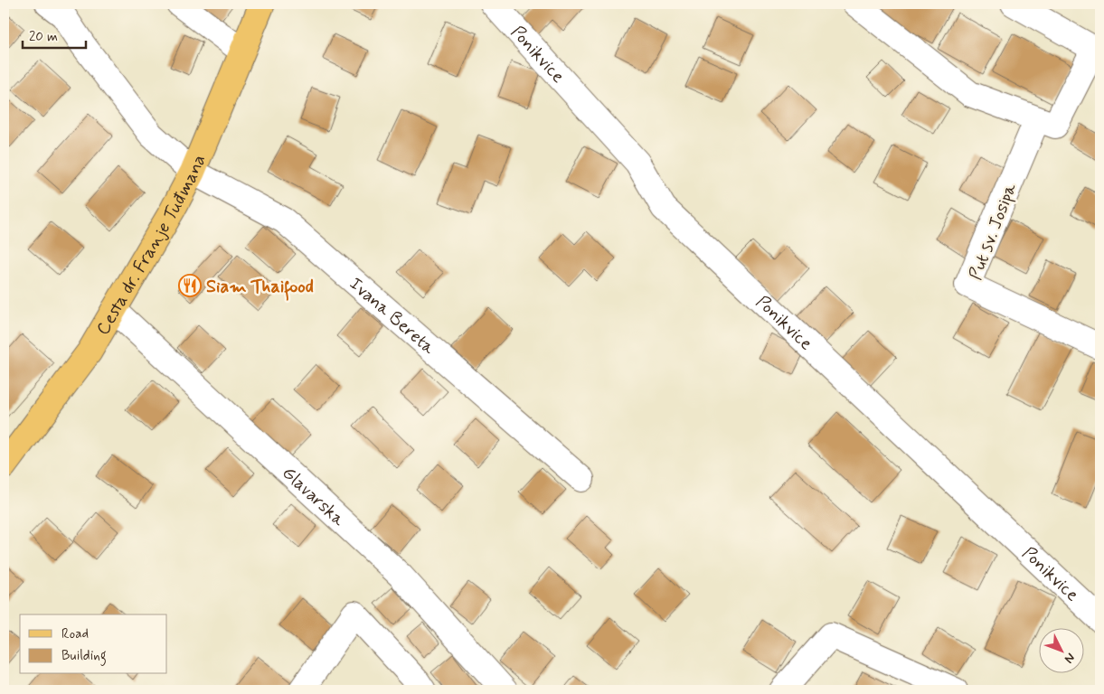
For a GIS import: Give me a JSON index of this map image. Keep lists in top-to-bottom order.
{
  "streets": {
    "main road": ["Cesta dr. Franje Tuđmana"],
    "street": [
      "Ponikvice",
      "Put sv. Josipa",
      "Ivana Bereta",
      "Glavarska"
    ]
  },
  "crossings": [
    ["Cesta dr. Franje Tuđmana", "Ivana Bereta"],
    ["Cesta dr. Franje Tuđmana", "Glavarska"]
  ],
  "places": {
    "restaurant": ["Siam Thaifood"]
  },
  "legend": ["Road", "Building"],
  "scale_bar": "20 m",
  "north": "bottom right"
}
